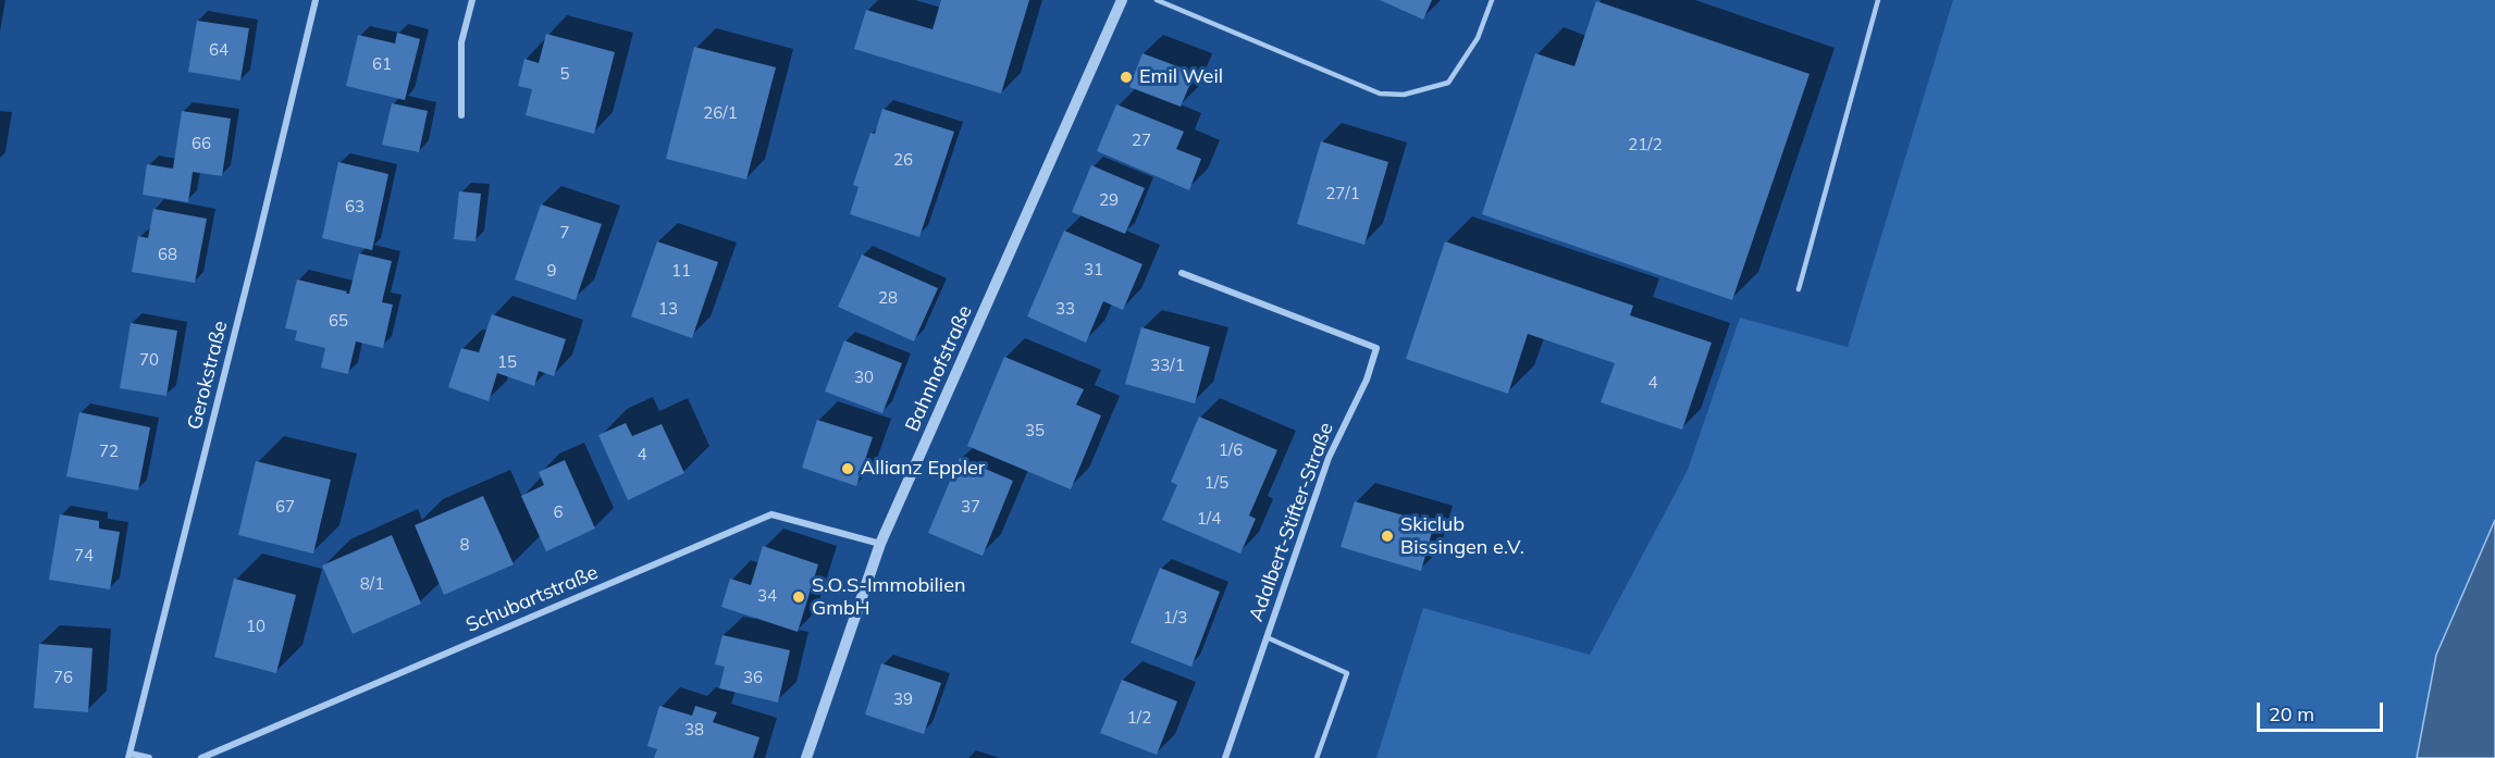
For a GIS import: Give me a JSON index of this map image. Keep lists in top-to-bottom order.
{
  "streets": {
    "street": [
      "Bahnhofstraße",
      "Gerokstraße",
      "Adalbert-Stifter-Straße",
      "Schubartstraße"
    ]
  },
  "crossings": [
    ["Bahnhofstraße", "Schubartstraße"]
  ],
  "places": [
    "Emil Weil",
    "Allianz Eppler",
    "Skiclub Bissingen e.V.",
    "S.O.S-Immobilien GmbH"
  ],
  "house_numbers": [
    "64",
    "61",
    "5",
    "26/1",
    "27",
    "66",
    "21/2",
    "26",
    "27/1",
    "29",
    "63",
    "7",
    "68",
    "31",
    "9",
    "11",
    "28",
    "13",
    "33",
    "65",
    "70",
    "15",
    "33/1",
    "30",
    "4",
    "35",
    "1/6",
    "72",
    "4",
    "1/5",
    "67",
    "37",
    "6",
    "1/4",
    "8",
    "74",
    "8/1",
    "34",
    "1/3",
    "10",
    "76",
    "36",
    "39",
    "1/2",
    "38"
  ],
  "scale_bar": "20 m"
}
